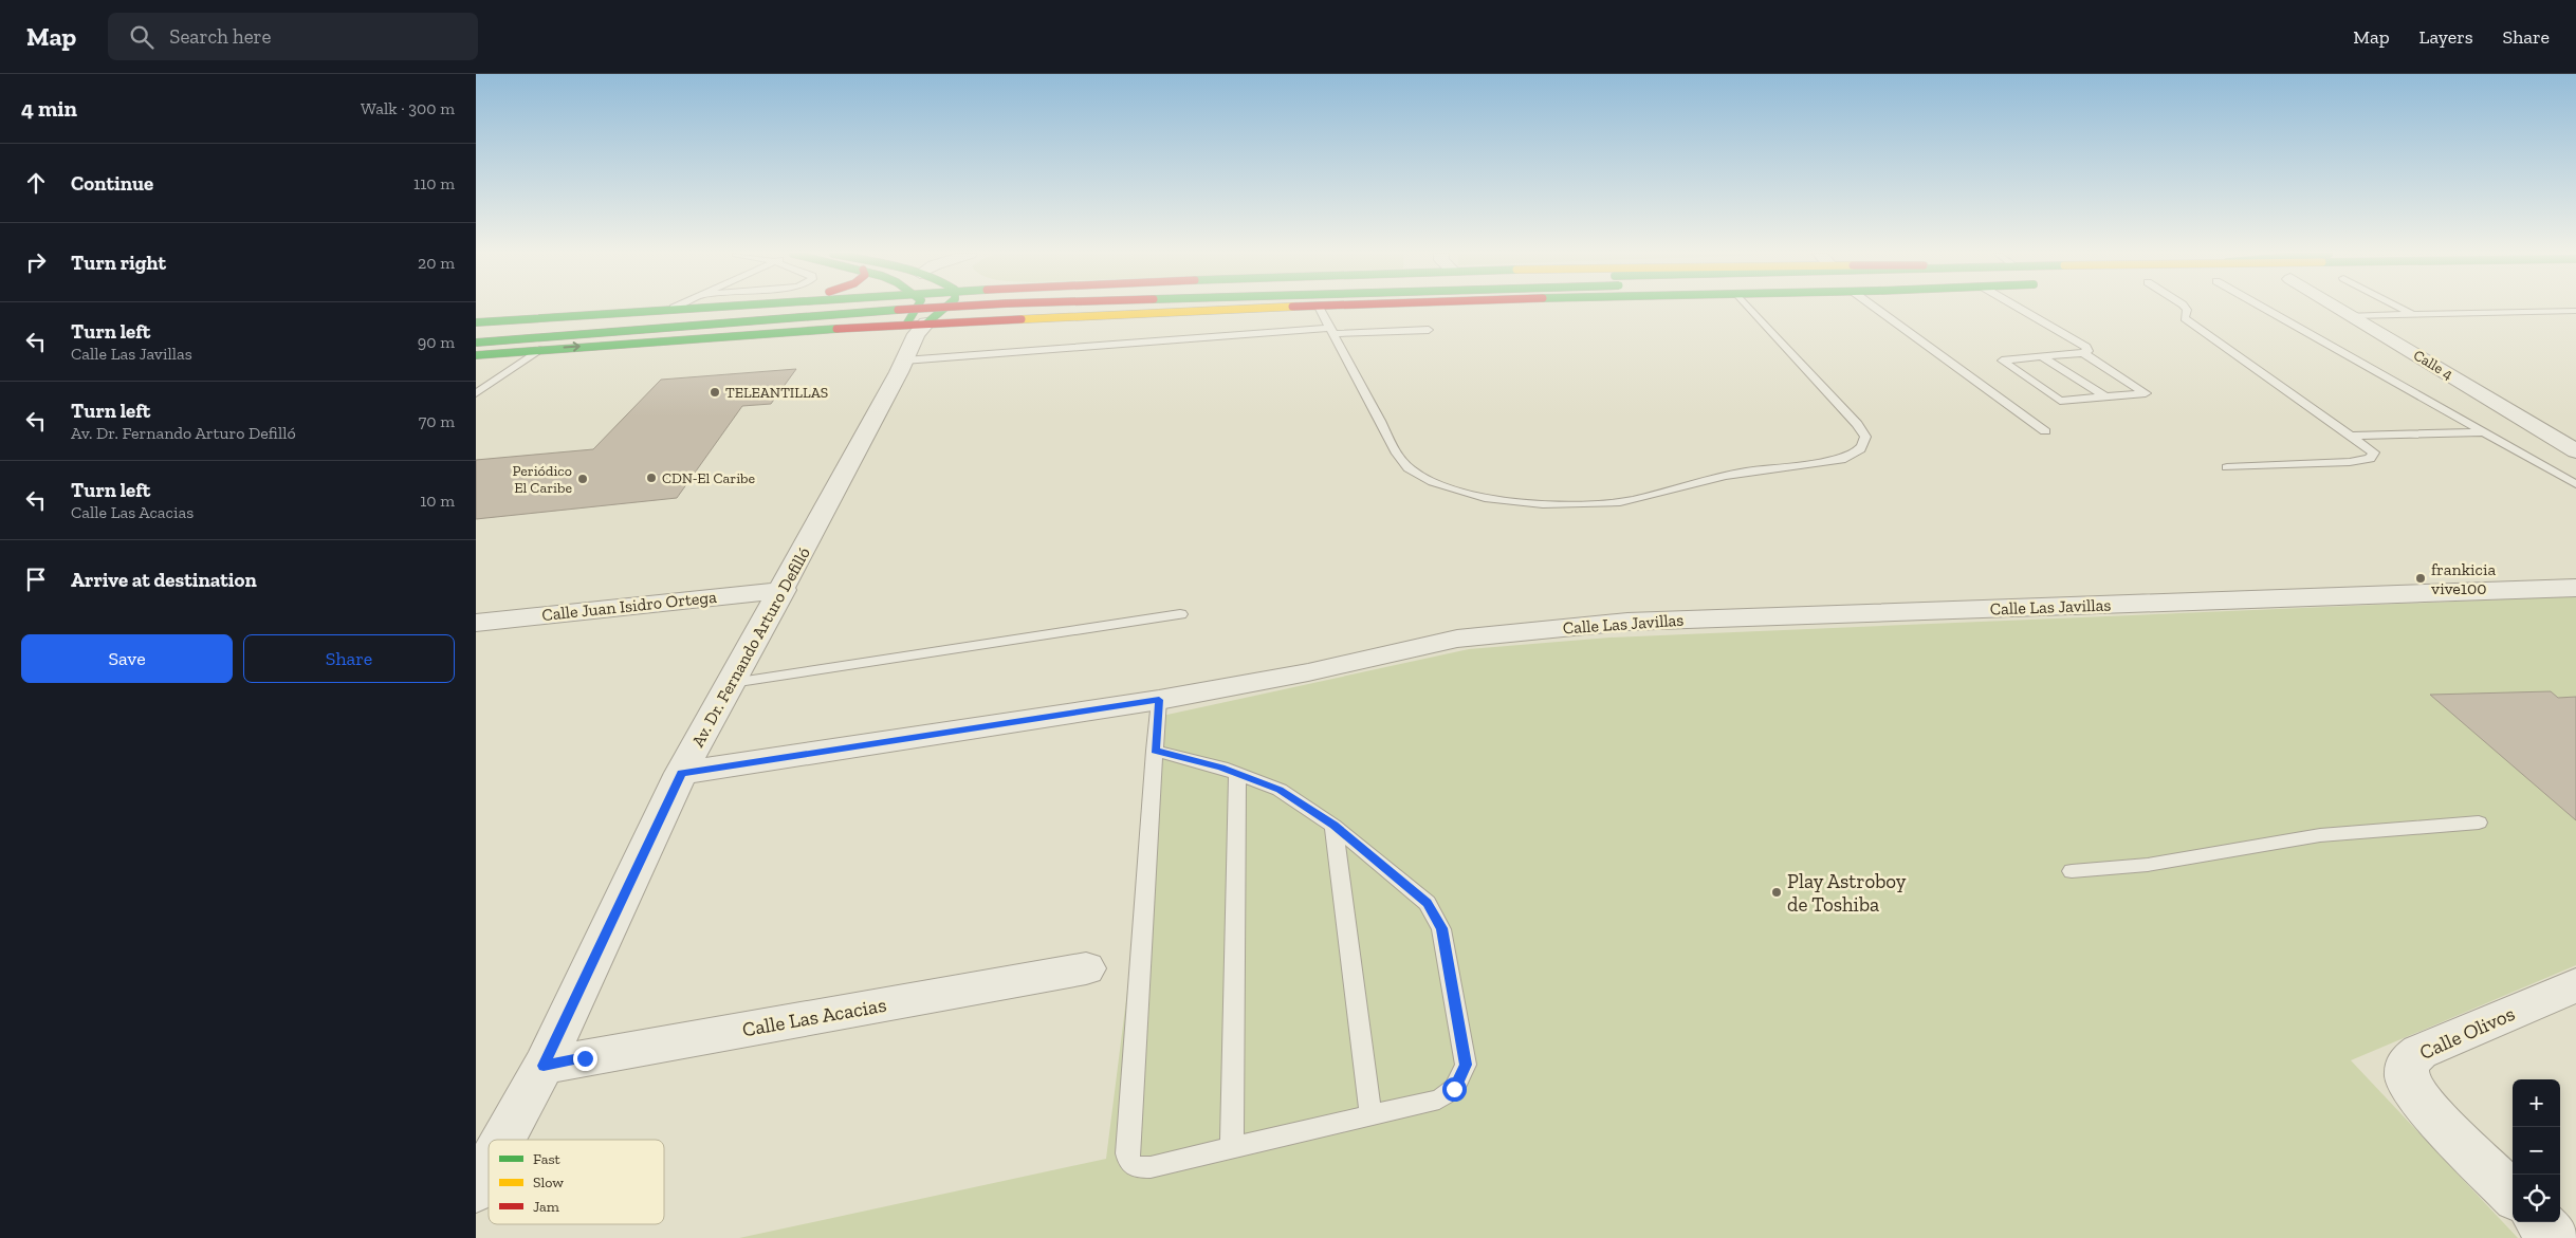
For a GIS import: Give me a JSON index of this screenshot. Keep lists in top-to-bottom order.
{
  "streets": {
    "street": [
      "Calle 4",
      "Calle Juan Isidro Ortega",
      "Calle Las Javillas",
      "Av. Dr. Fernando Arturo Defilló",
      "Calle Las Acacias",
      "Calle Olivos"
    ]
  },
  "crossings": [
    ["Calle Juan Isidro Ortega", "Av. Dr. Fernando Arturo Defilló"],
    ["Calle Las Javillas", "Av. Dr. Fernando Arturo Defilló"],
    ["Av. Dr. Fernando Arturo Defilló", "Calle Las Acacias"]
  ],
  "places": [
    "TELEANTILLAS",
    "CDN-El Caribe",
    "Periódico El Caribe",
    "frankicia vive100",
    "Play Astroboy de Toshiba"
  ],
  "legend": ["Fast", "Slow", "Jam"],
  "page": {
    "header": "Map",
    "search": "Search here",
    "nav": ["Map", "Layers", "Share"],
    "heading": ["4 min", "Walk · 300 m"],
    "list": [
      ["Continue", "110 m"],
      ["Turn right", "20 m"],
      ["Turn left", "Calle Las Javillas", "90 m"],
      ["Turn left", "Av. Dr. Fernando Arturo Defilló", "70 m"],
      ["Turn left", "Calle Las Acacias", "10 m"],
      "Arrive at destination"
    ],
    "buttons": ["Save", "Share"],
    "map_buttons": ["+", "−"]
  }
}
